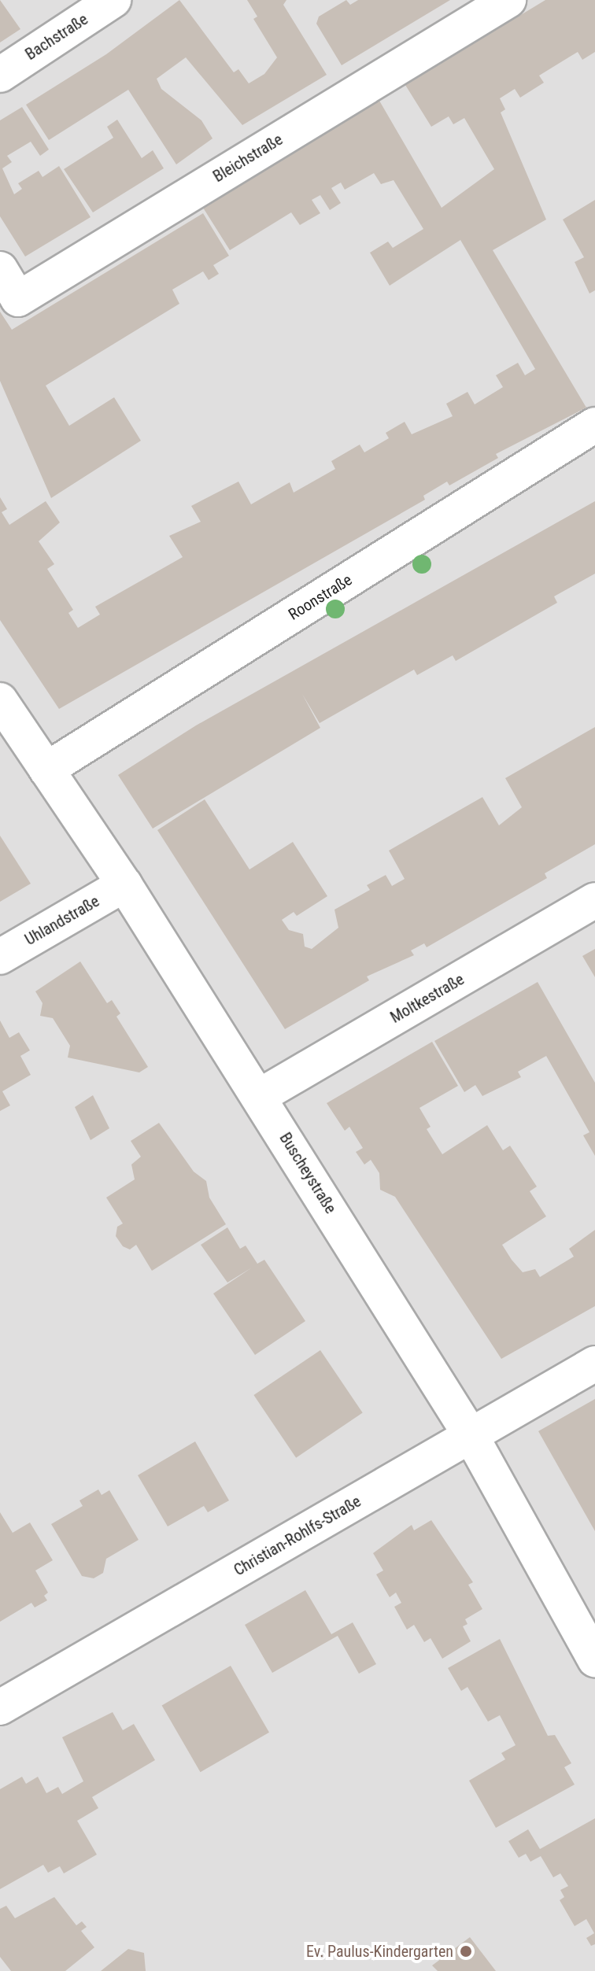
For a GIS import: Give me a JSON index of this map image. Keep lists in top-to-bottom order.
{
  "streets": {
    "street": [
      "Bachstraße",
      "Bleichstraße",
      "Roonstraße",
      "Uhlandstraße",
      "Moltkestraße",
      "Buscheystraße",
      "Christian-Rohlfs-Straße"
    ]
  },
  "crossings": [
    ["Roonstraße", "Buscheystraße"],
    ["Uhlandstraße", "Buscheystraße"],
    ["Moltkestraße", "Buscheystraße"],
    ["Buscheystraße", "Christian-Rohlfs-Straße"]
  ],
  "places": ["Ev. Paulus-Kindergarten"]
}
